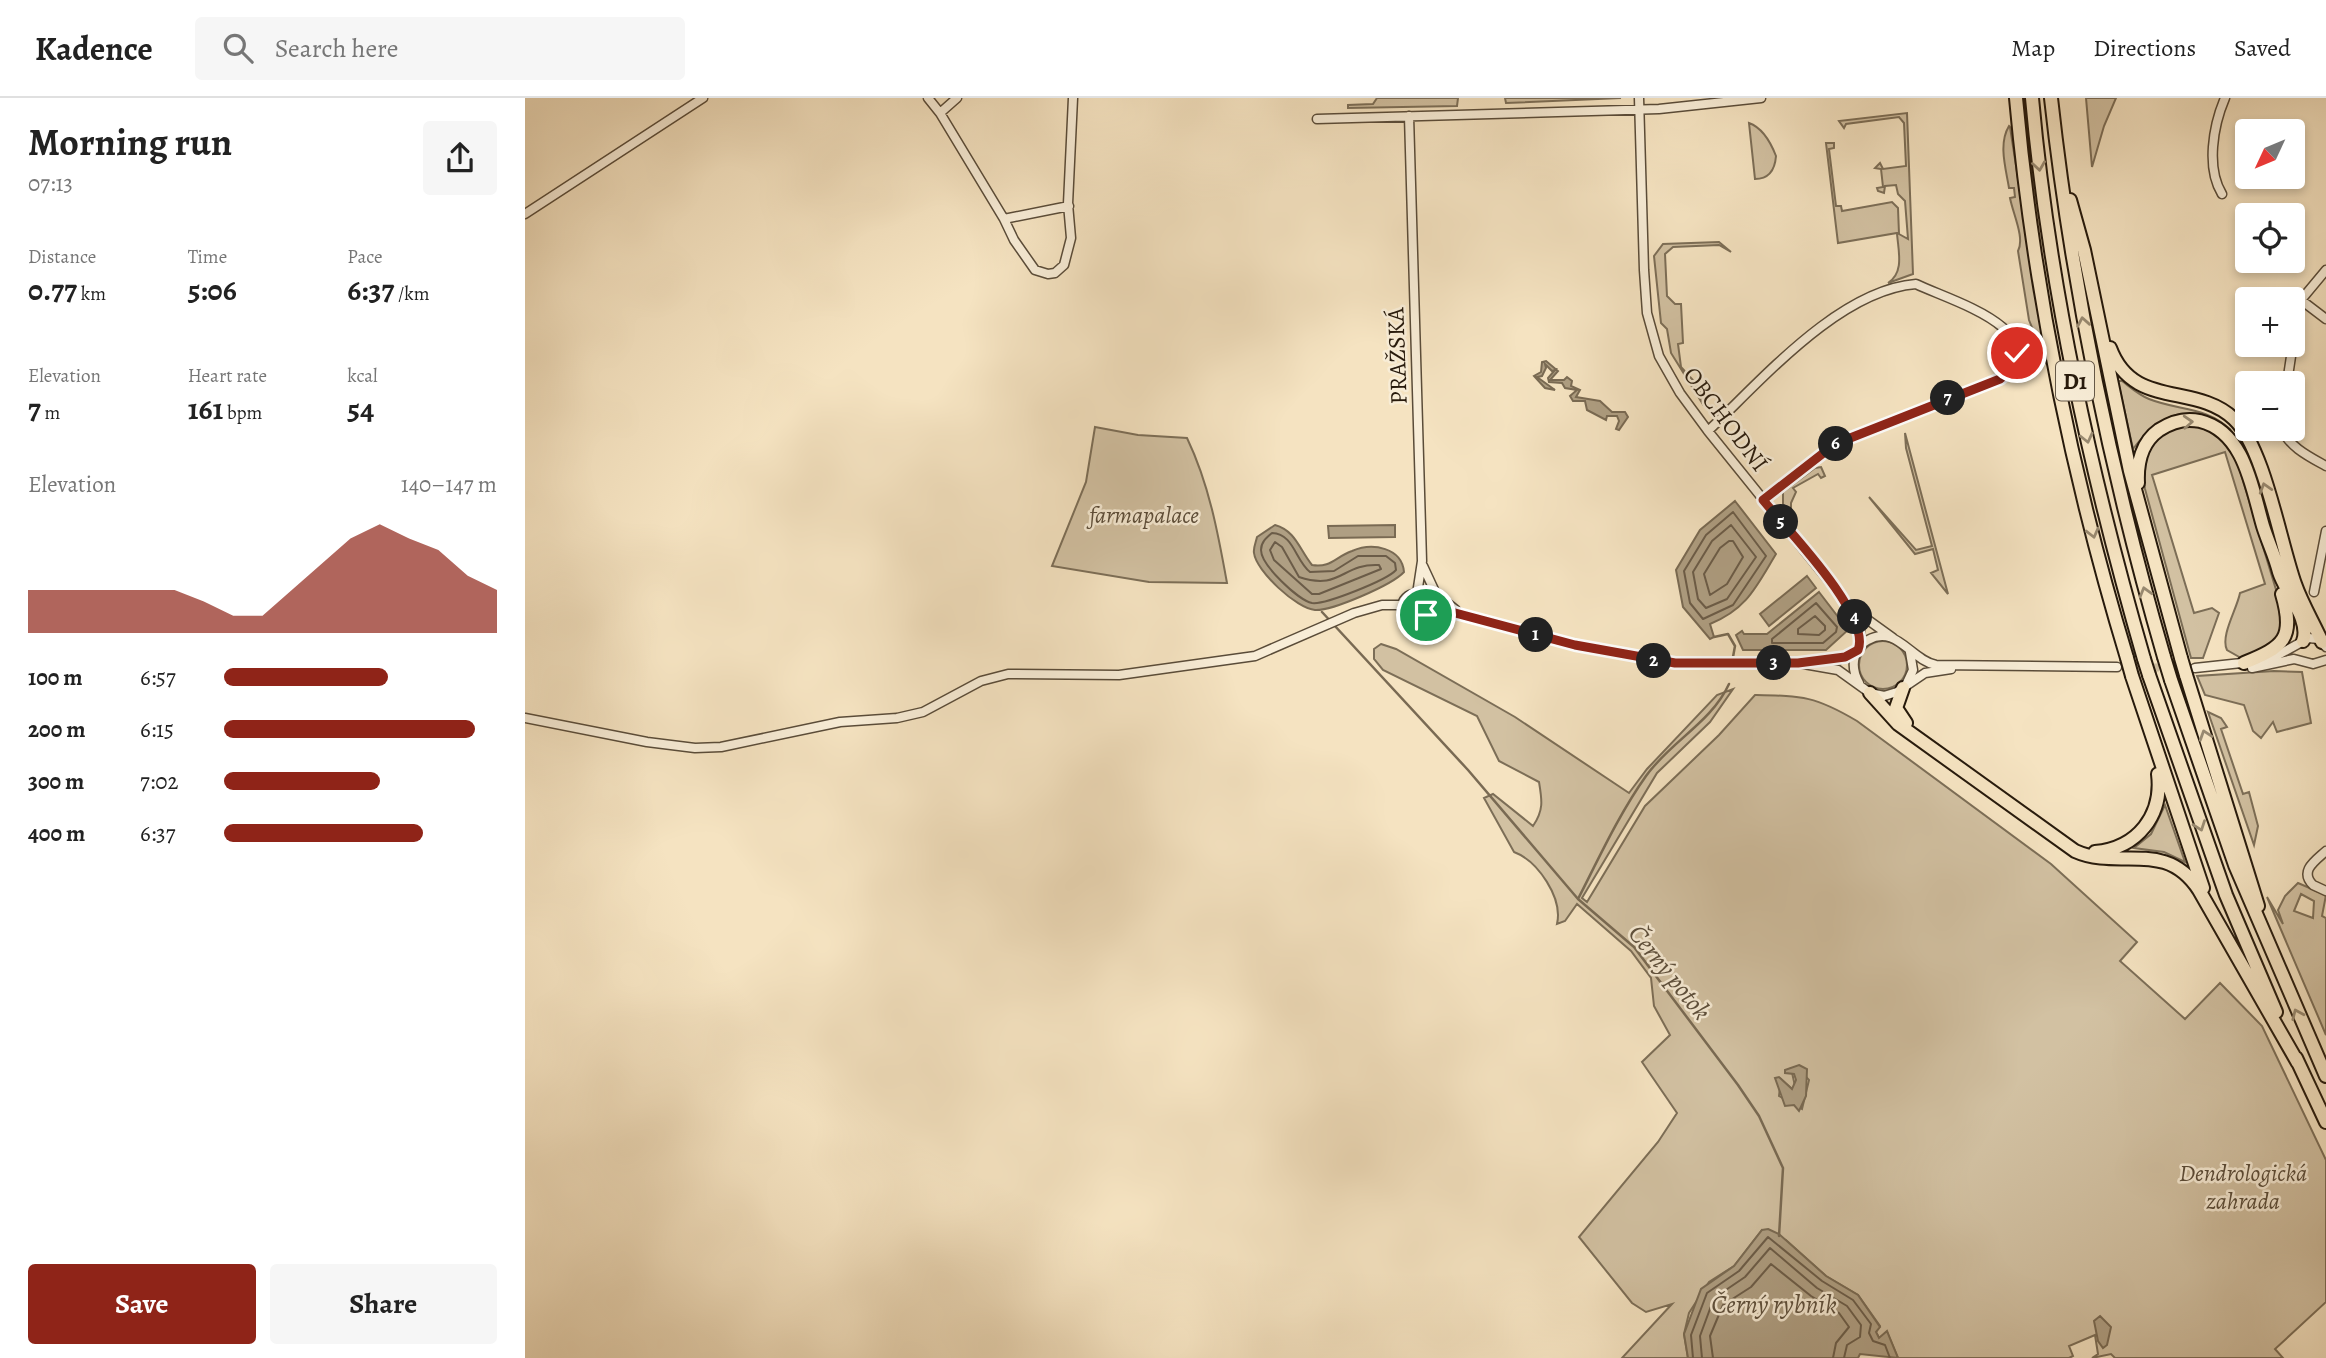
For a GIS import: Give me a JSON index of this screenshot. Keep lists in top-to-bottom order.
{
  "streets": {
    "highway": ["D1"],
    "street": ["PRAŽSKÁ", "OBCHODNÍ"]
  },
  "water": ["Černý potok", "Černý rybník"],
  "parks": ["farmapalace", "Dendrologická zahrada"],
  "north": "bottom left",
  "page": {
    "header": "Kadence",
    "search": "Search here",
    "nav": ["Map", "Directions", "Saved"],
    "heading": ["Morning run", "07:13"],
    "map_buttons": ["+", "−"],
    "stats": [
      ["Distance", "0.77 km"],
      ["Time", "5:06"],
      ["Pace", "6:37 /km"],
      ["Elevation", "7 m"],
      ["Heart rate", "161 bpm"],
      ["kcal", "54"]
    ],
    "pins": [
      "7",
      "6",
      "5",
      "4",
      "1",
      "2",
      "3"
    ],
    "chart": ["Elevation", "140–147 m"],
    "list": [
      {
        "name": "100 m",
        "note": "6:57"
      },
      {
        "name": "200 m",
        "note": "6:15"
      },
      {
        "name": "300 m",
        "note": "7:02"
      },
      {
        "name": "400 m",
        "note": "6:37"
      }
    ],
    "buttons": ["Save", "Share"]
  }
}
